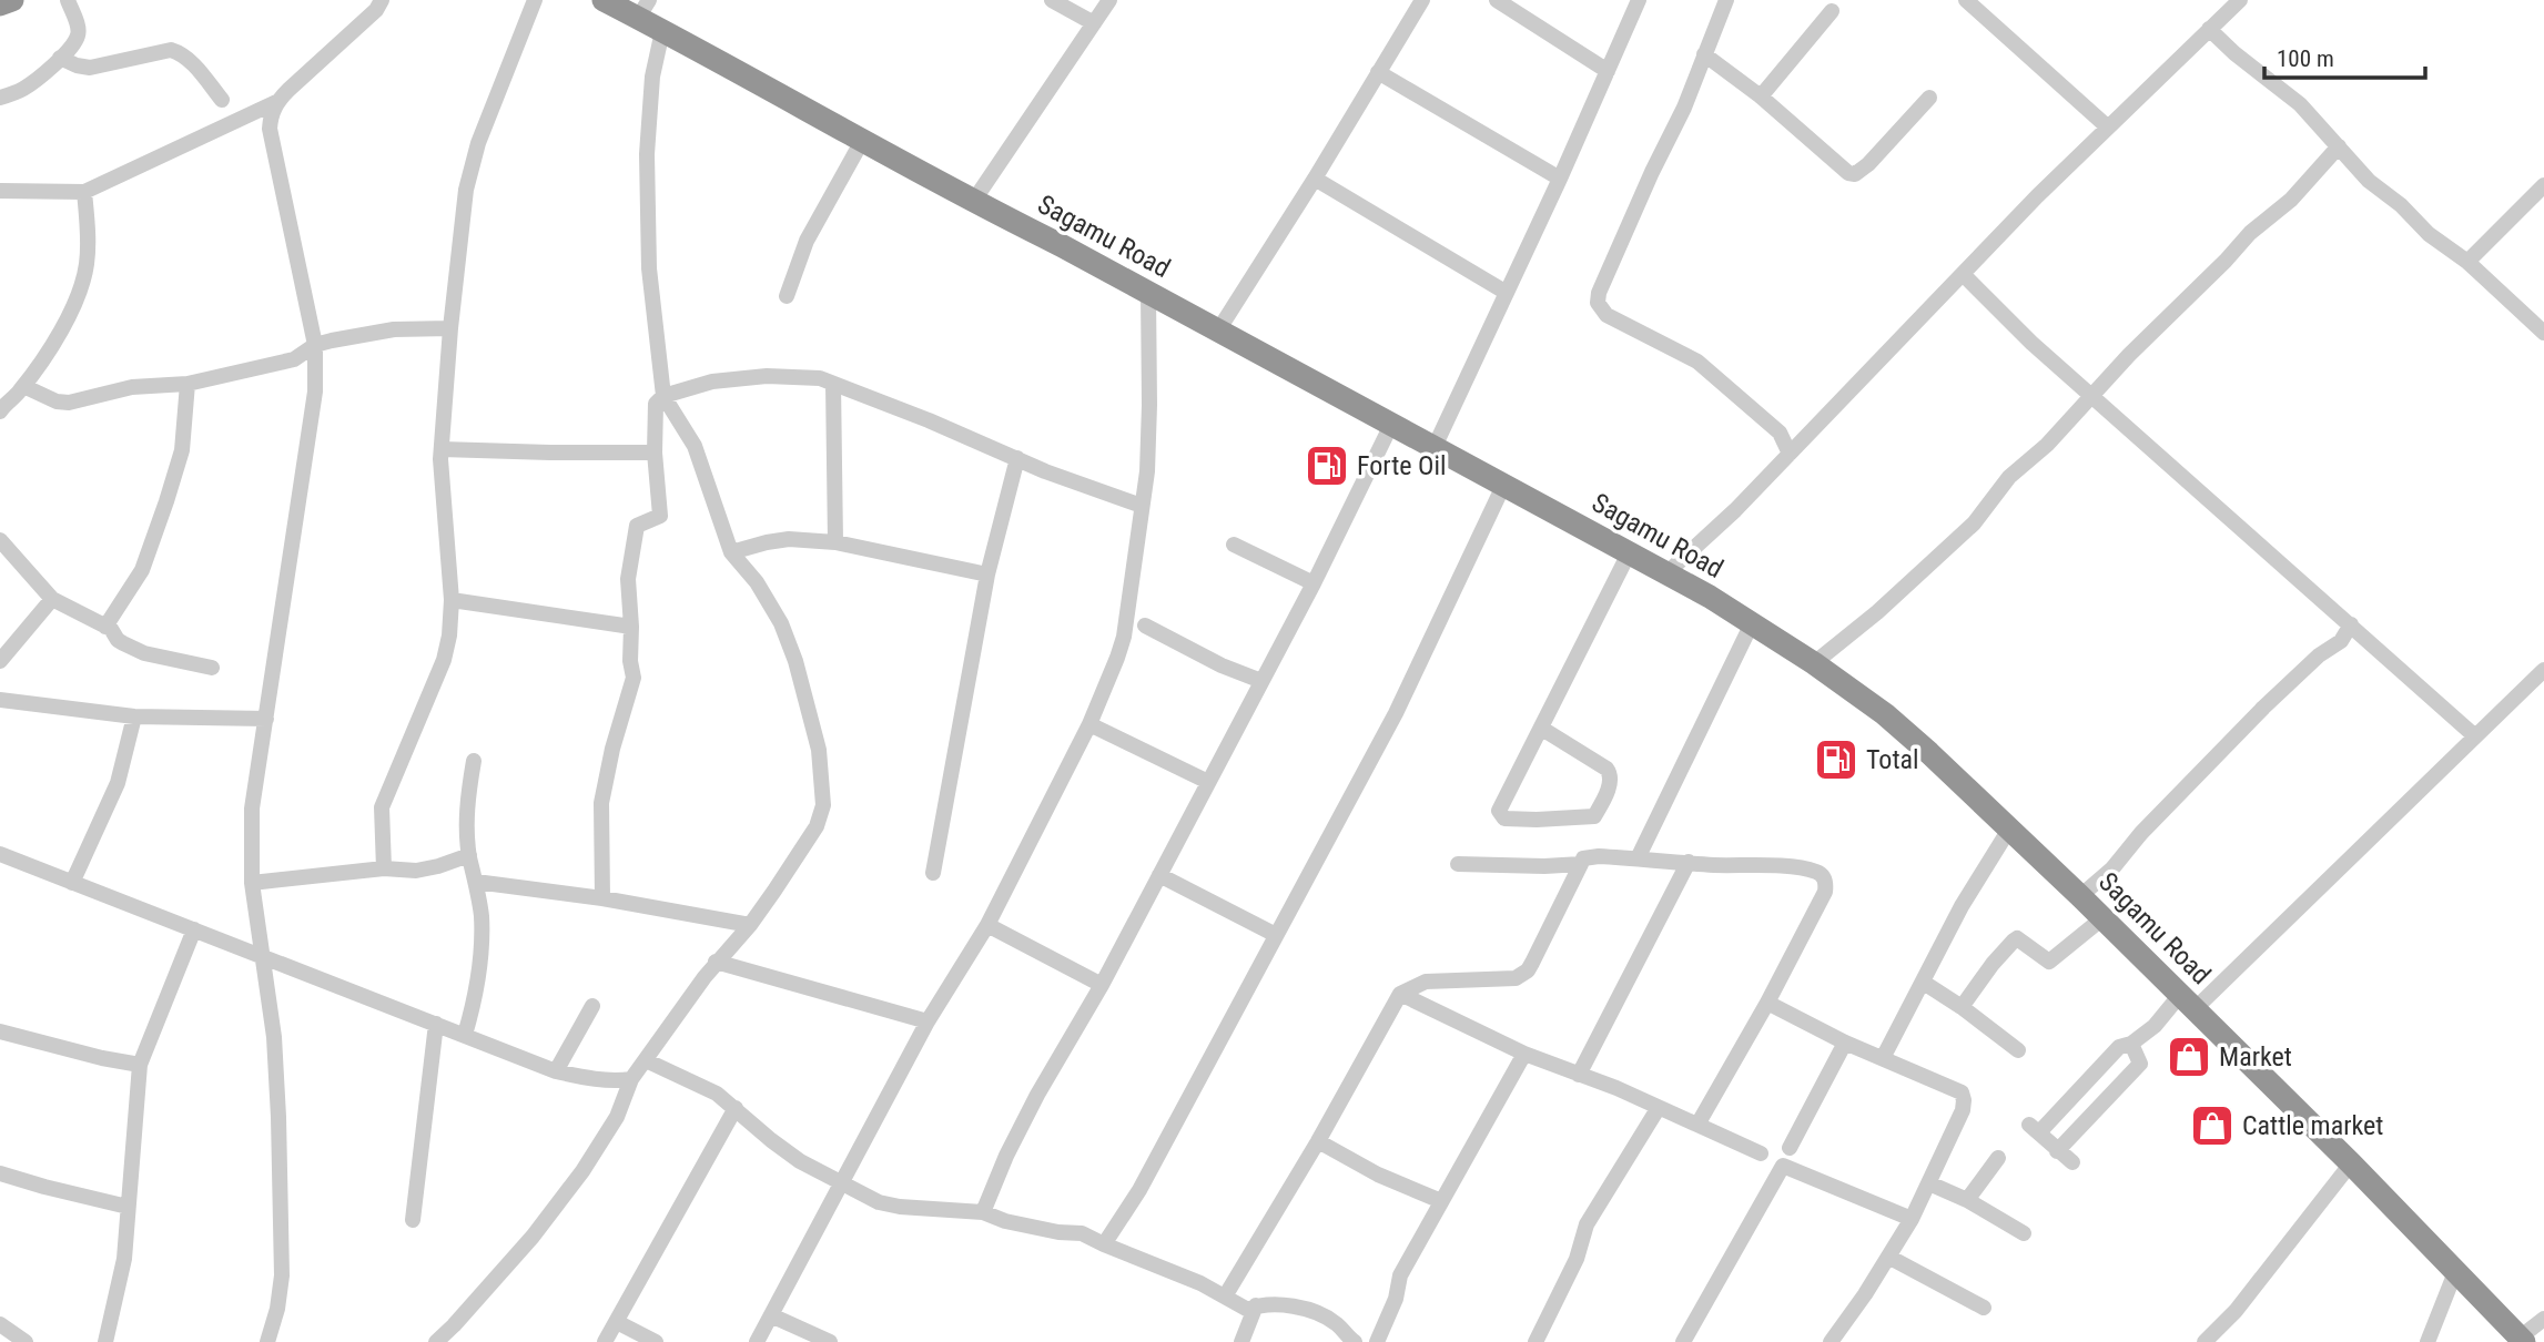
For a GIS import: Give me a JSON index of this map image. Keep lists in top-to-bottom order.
{
  "streets": {
    "highway": ["Sagamu Road"]
  },
  "places": {
    "fuel station": ["Forte Oil", "Total"],
    "shop": ["Market", "Cattle market"]
  },
  "scale_bar": "100 m"
}
